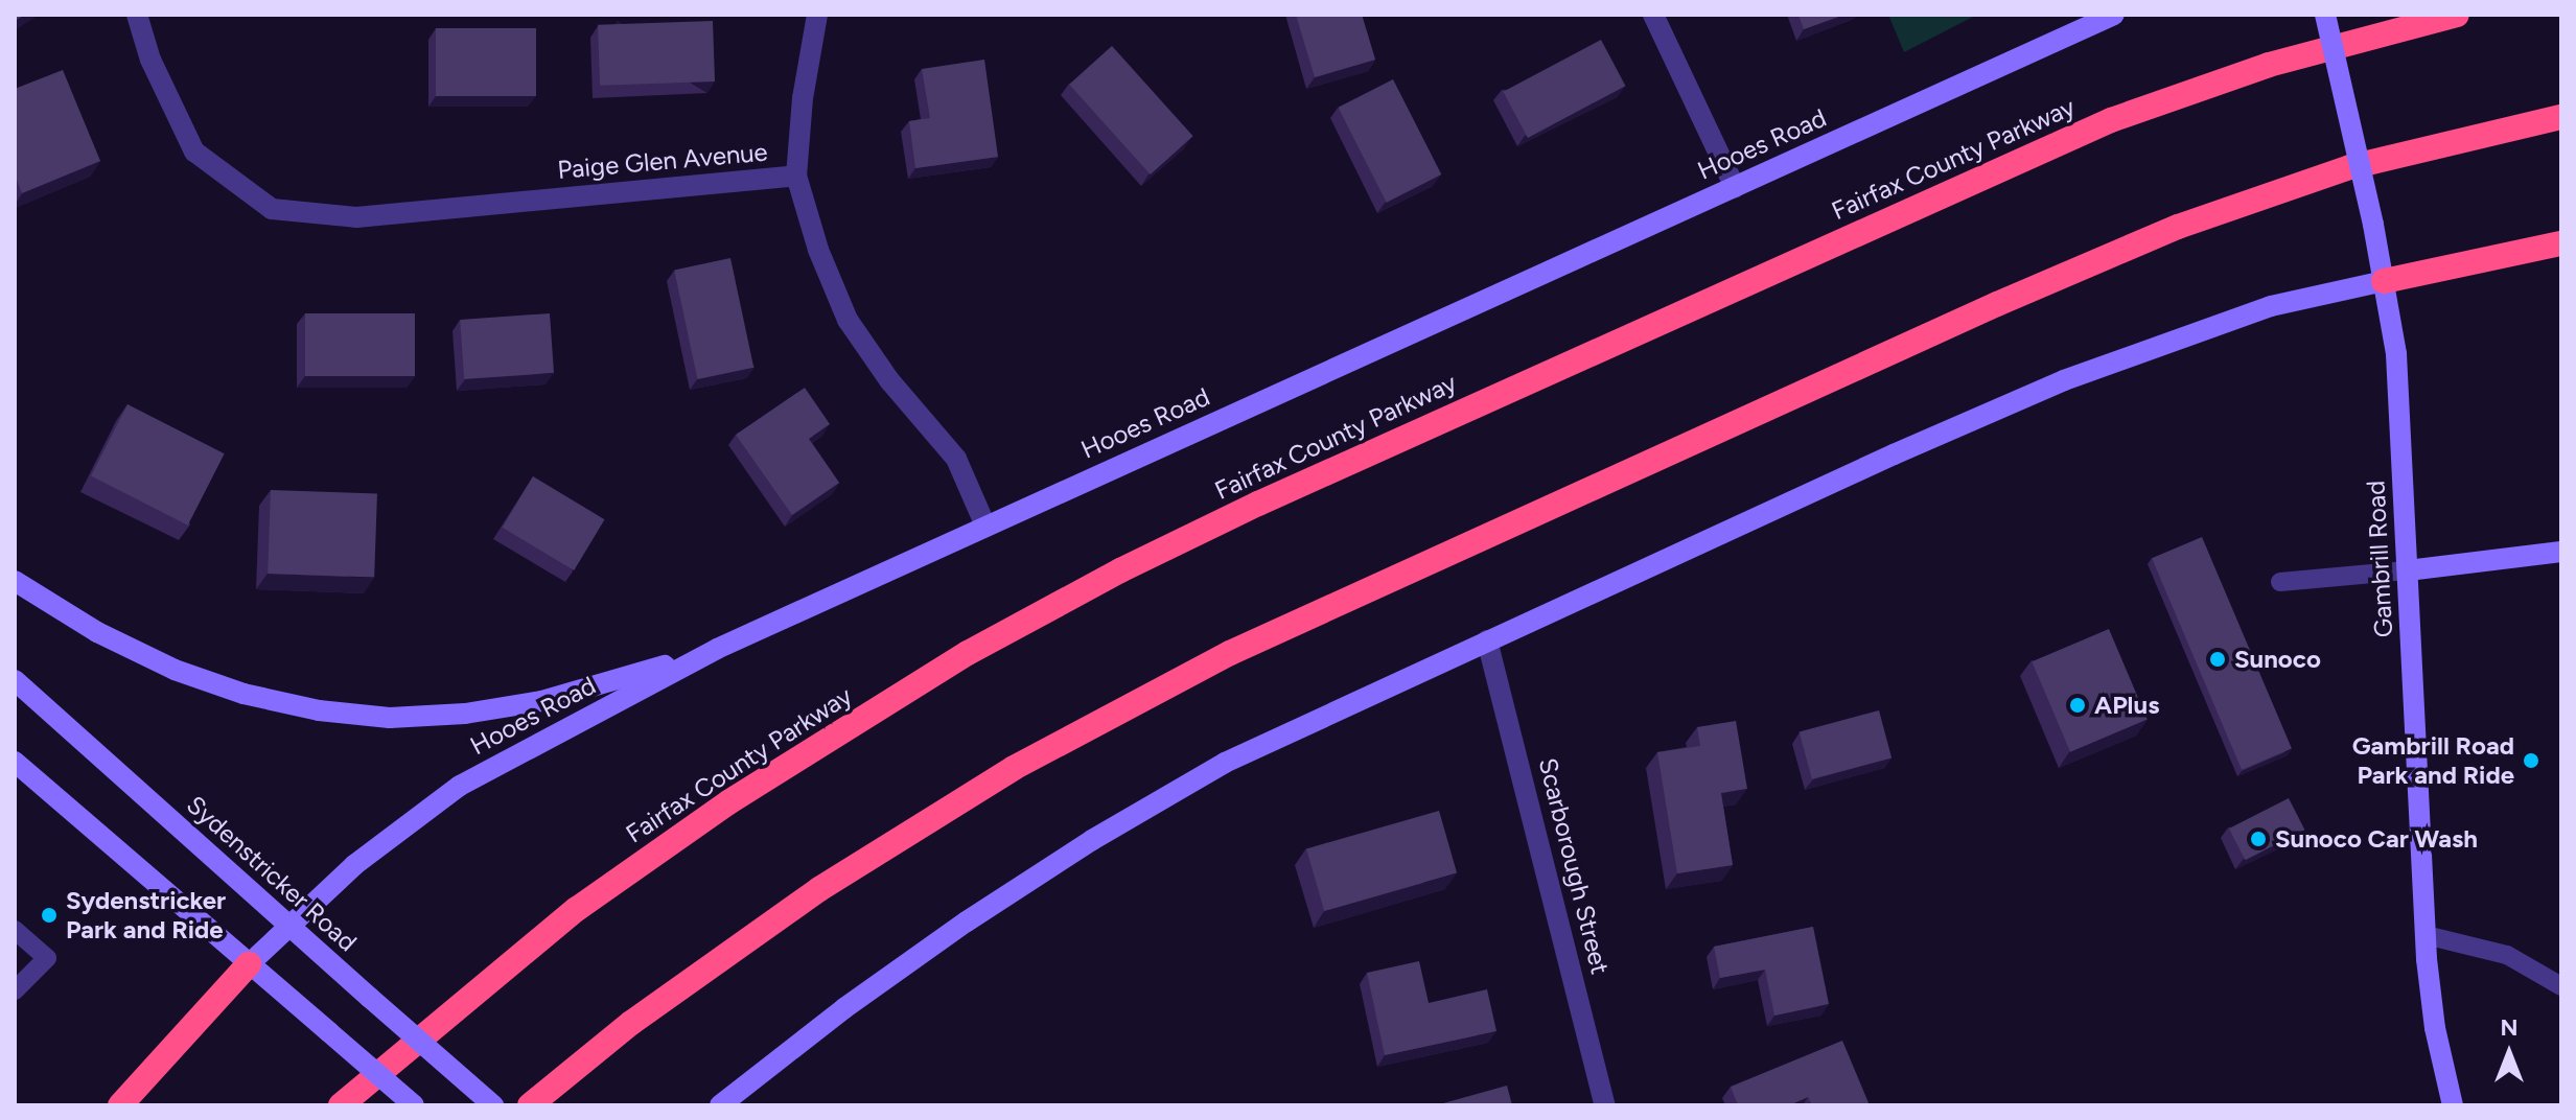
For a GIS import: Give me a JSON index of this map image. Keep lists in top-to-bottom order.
{
  "streets": {
    "highway": ["Fairfax County Parkway"],
    "main road": ["Hooes Road", "Gambrill Road", "Sydenstricker Road"],
    "street": ["Paige Glen Avenue", "Scarborough Street"]
  },
  "crossings": [
    ["Hooes Road", "Sydenstricker Road"]
  ],
  "places": [
    "Sunoco",
    "APlus",
    "Gambrill Road Park and Ride",
    "Sunoco Car Wash",
    "Sydenstricker Park and Ride"
  ],
  "north": "top"
}
